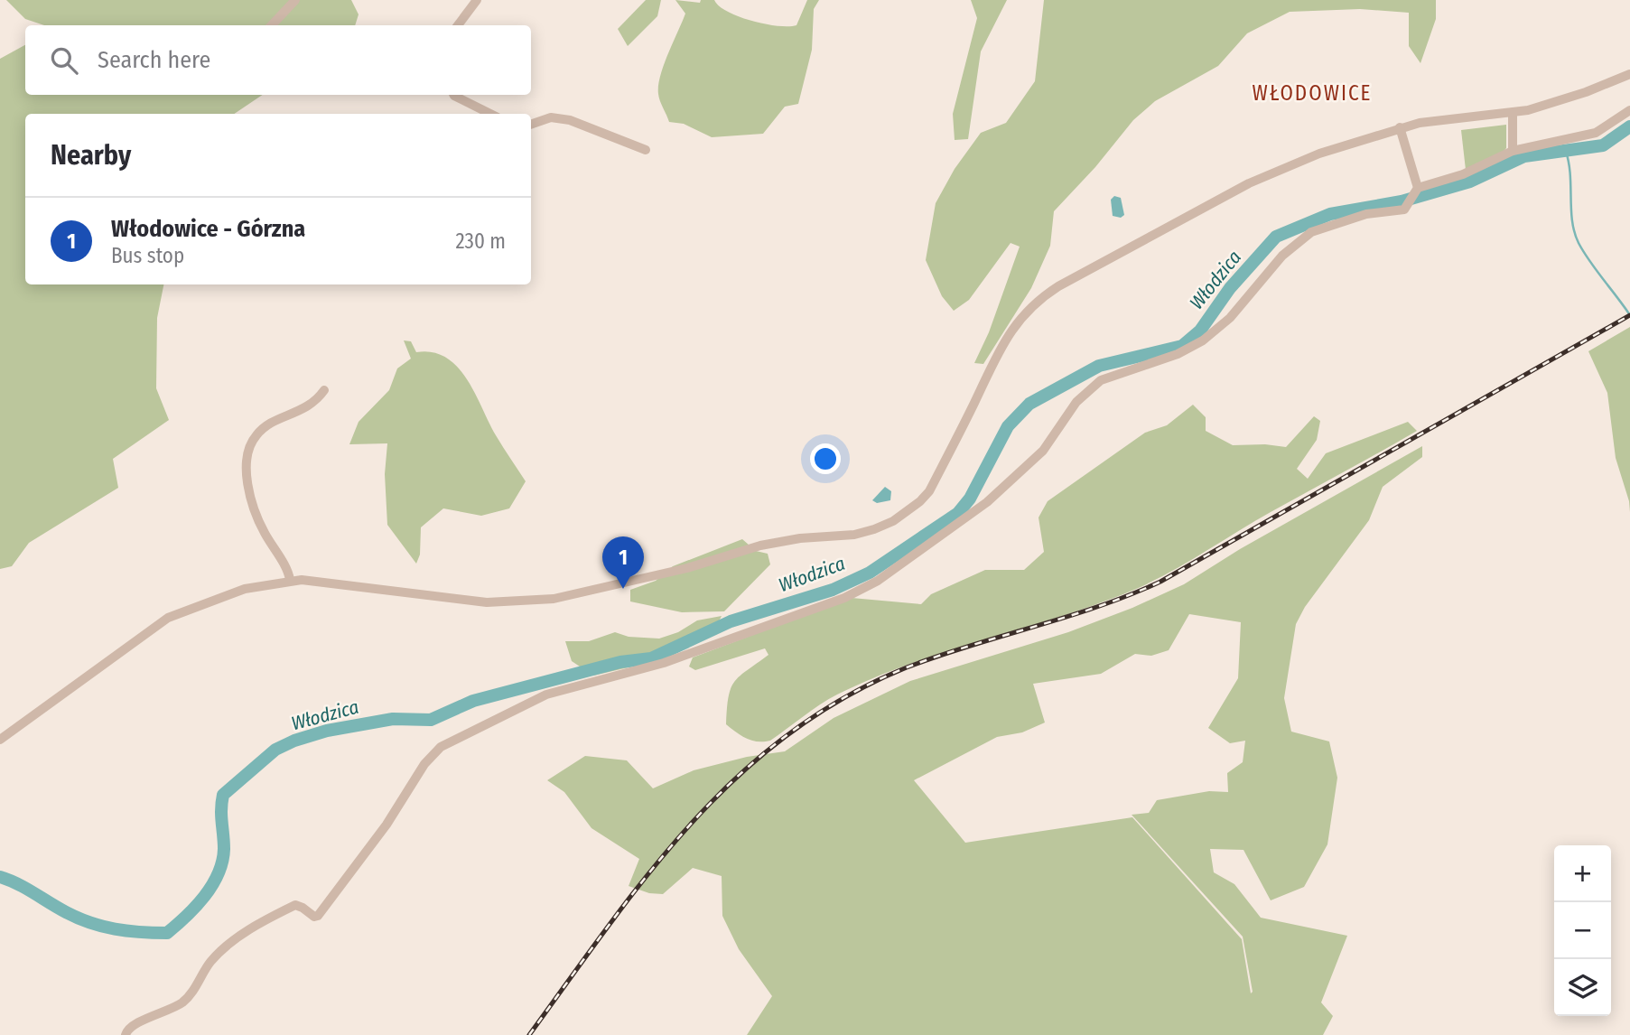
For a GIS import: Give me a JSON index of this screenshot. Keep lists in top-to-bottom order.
{
  "districts": ["WŁODOWICE"],
  "water": ["Włodzica"],
  "page": {
    "search": "Search here",
    "heading": "Nearby",
    "list": [
      {
        "mark": "1",
        "name": "Włodowice - Górzna",
        "note": "Bus stop",
        "value": "230 m"
      }
    ],
    "pins": "1",
    "map_buttons": ["+", "−"]
  }
}
